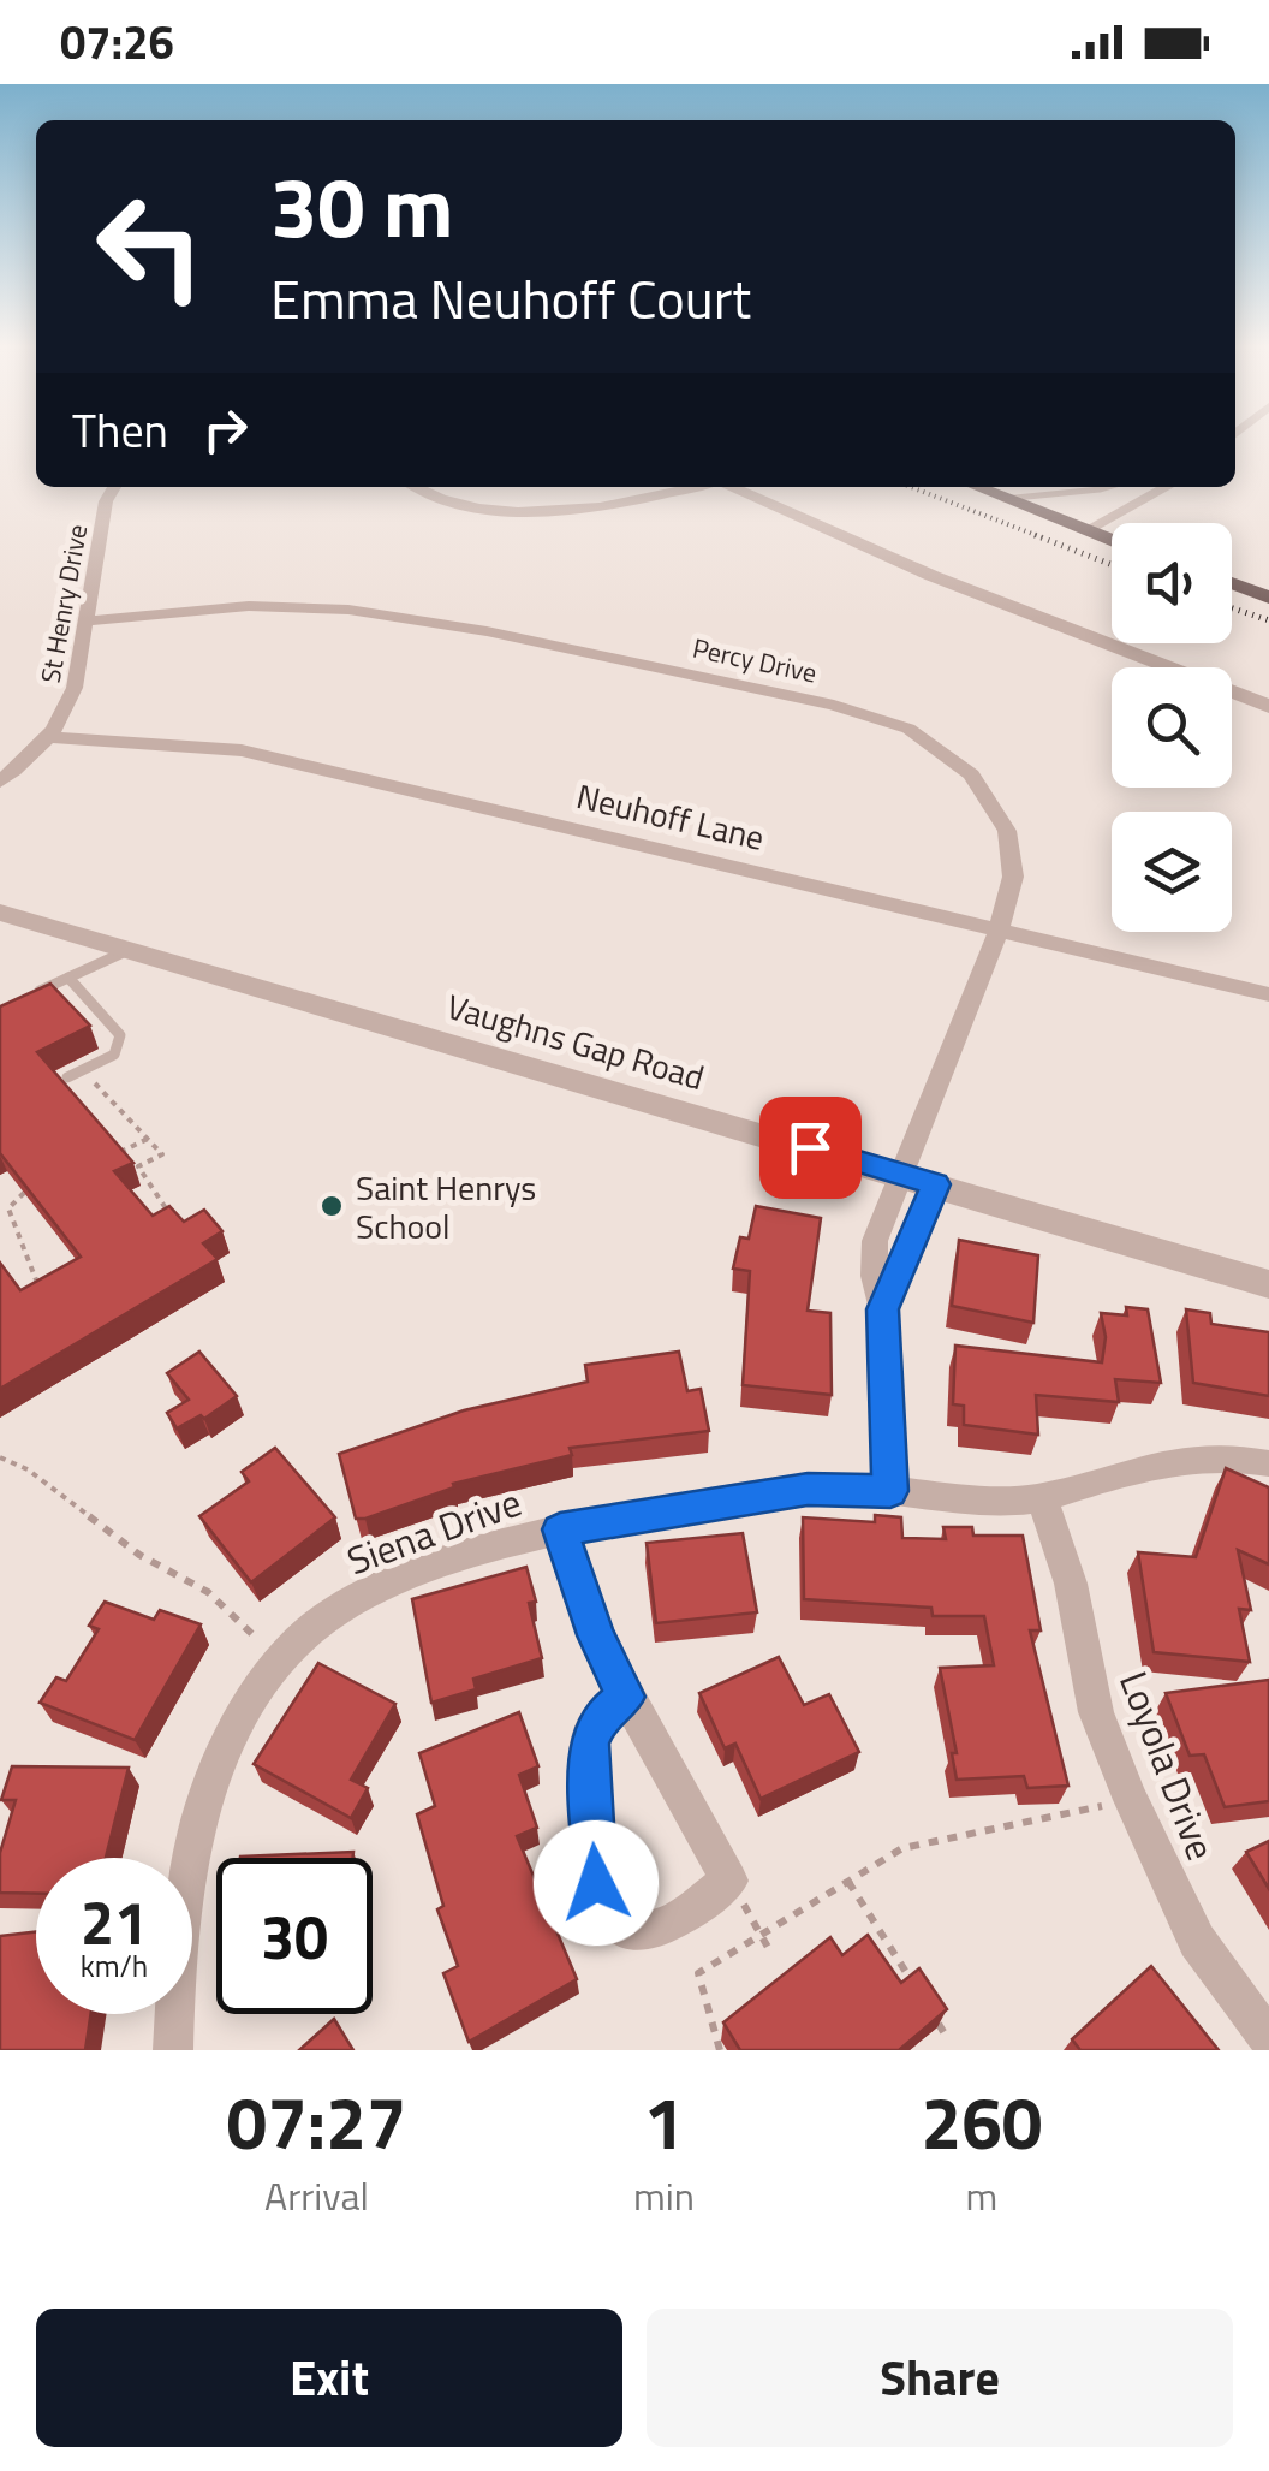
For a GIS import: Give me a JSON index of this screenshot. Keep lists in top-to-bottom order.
{
  "streets": {
    "street": [
      "St Henry Drive",
      "Percy Drive",
      "Neuhoff Lane",
      "Vaughns Gap Road",
      "Siena Drive",
      "Loyola Drive"
    ]
  },
  "crossings": [
    ["St Henry Drive", "Percy Drive"],
    ["St Henry Drive", "Neuhoff Lane"],
    ["Percy Drive", "Neuhoff Lane"],
    ["Percy Drive", "Vaughns Gap Road"],
    ["Percy Drive", "Siena Drive"],
    ["Siena Drive", "Loyola Drive"]
  ],
  "places": ["Saint Henrys School"],
  "page": {
    "status": "07:26",
    "turn": ["30 m", "Emma Neuhoff Court"],
    "then": "Then",
    "speed": "21 km/h",
    "limit": "30",
    "eta": [
      "07:27",
      "Arrival",
      "1",
      "min",
      "260",
      "m"
    ],
    "buttons": ["Exit", "Share"]
  }
}
